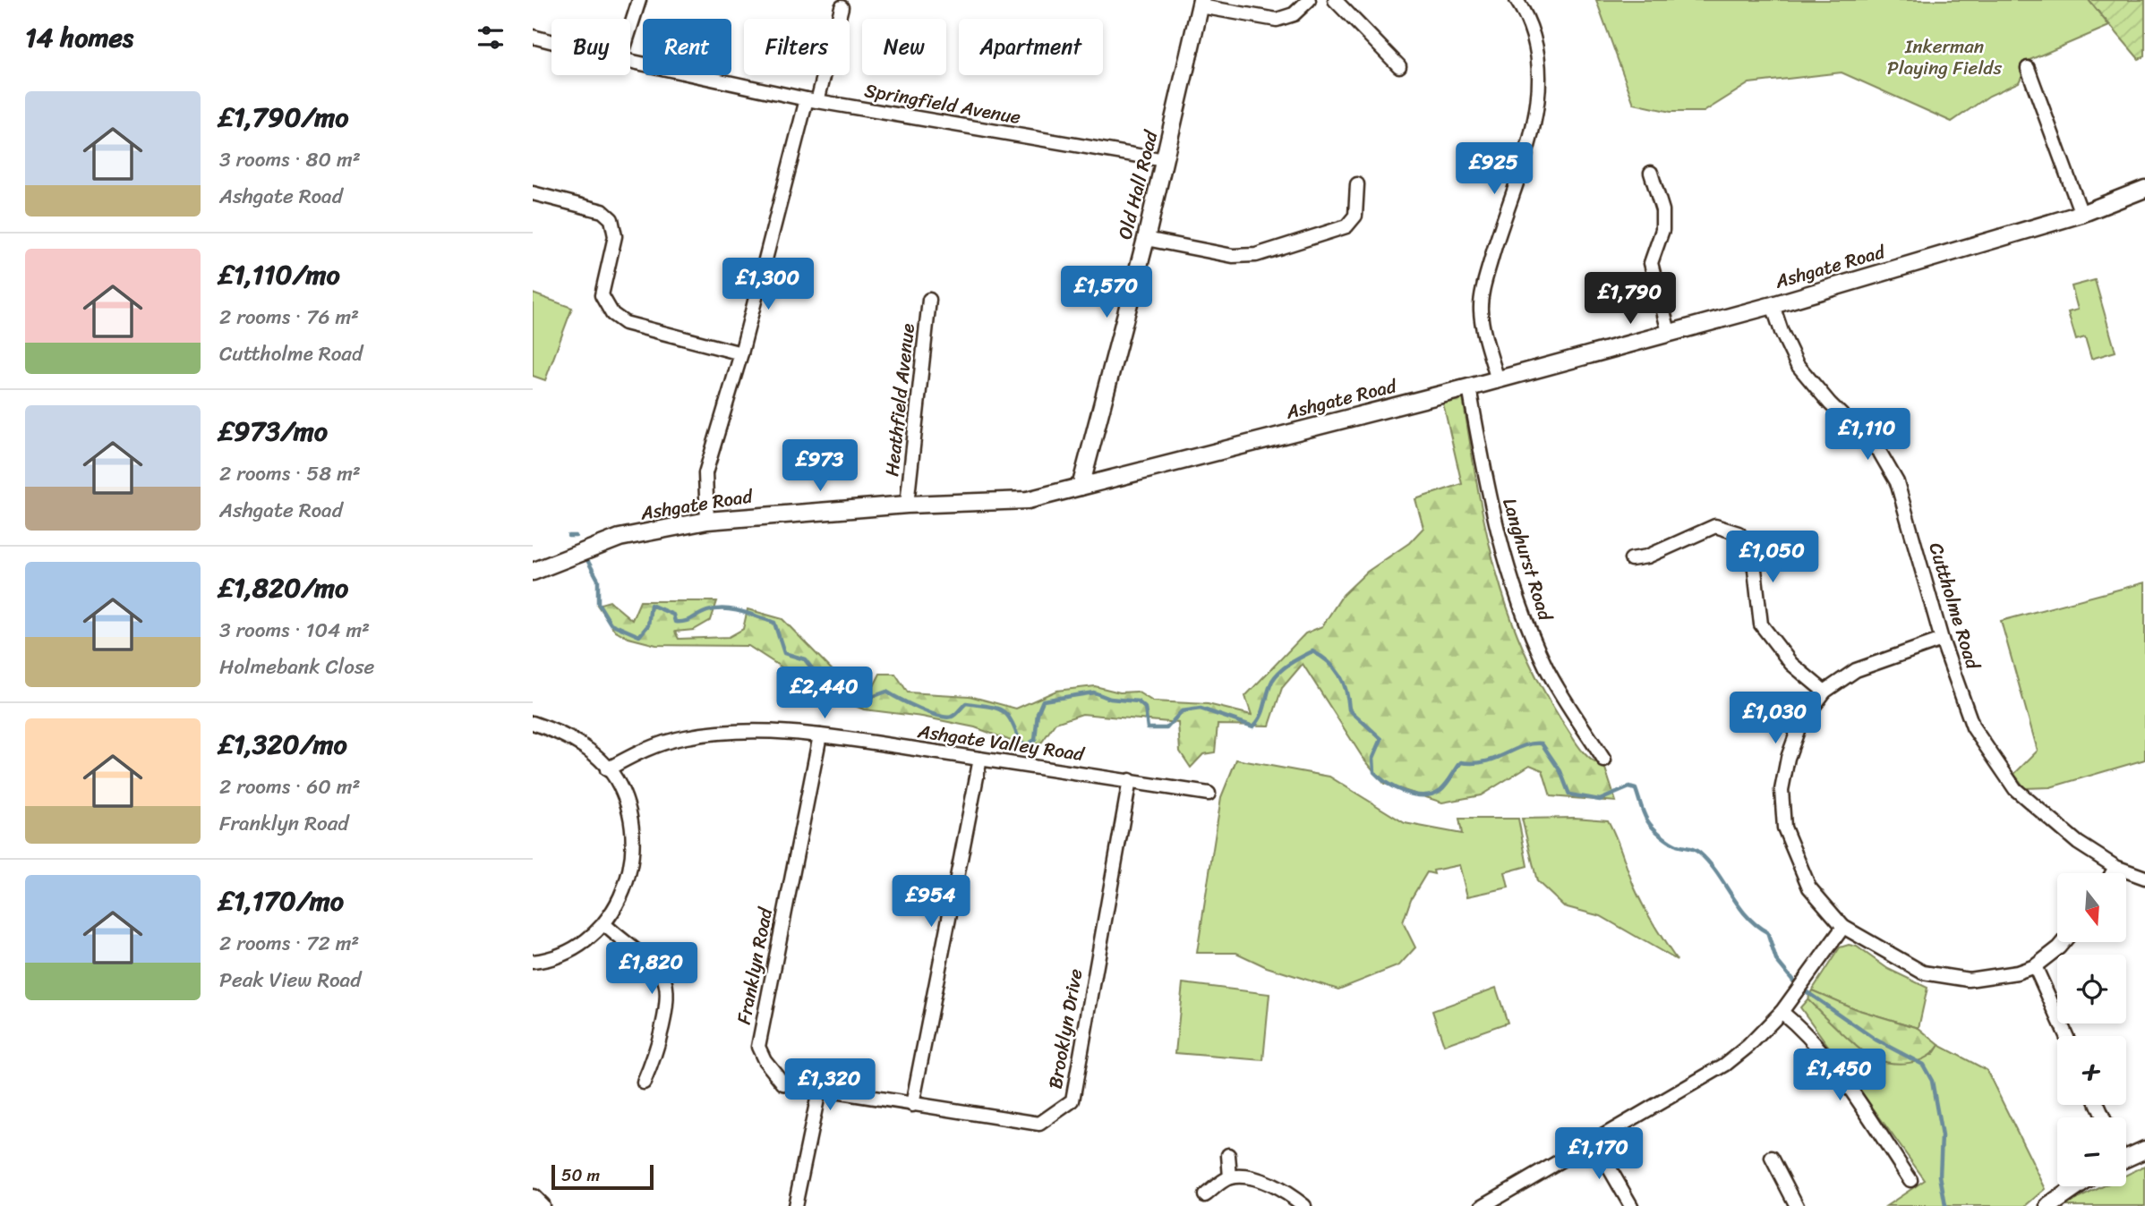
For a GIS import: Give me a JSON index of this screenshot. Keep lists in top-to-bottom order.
{
  "streets": {
    "street": [
      "Springfield Avenue",
      "Old Hall Road",
      "Ashgate Road",
      "Heathfield Avenue",
      "Langhurst Road",
      "Cuttholme Road",
      "Ashgate Valley Road",
      "Franklyn Road",
      "Brooklyn Drive"
    ]
  },
  "crossings": [
    ["Springfield Avenue", "Old Hall Road"],
    ["Old Hall Road", "Ashgate Road"],
    ["Ashgate Road", "Heathfield Avenue"],
    ["Ashgate Road", "Langhurst Road"],
    ["Ashgate Road", "Cuttholme Road"],
    ["Ashgate Valley Road", "Franklyn Road"],
    ["Ashgate Valley Road", "Brooklyn Drive"],
    ["Franklyn Road", "Brooklyn Drive"]
  ],
  "parks": ["Inkerman Playing Fields"],
  "scale_bar": "50 m",
  "north": "bottom",
  "page": {
    "heading": "14 homes",
    "chip": [
      "Buy",
      "Rent",
      "Filters",
      "New",
      "Apartment"
    ],
    "list": [
      {
        "name": "£1,790/mo",
        "note": "3 rooms · 80 m² · Ashgate Road"
      },
      {
        "name": "£1,110/mo",
        "note": "2 rooms · 76 m² · Cuttholme Road"
      },
      {
        "name": "£973/mo",
        "note": "2 rooms · 58 m² · Ashgate Road"
      },
      {
        "name": "£1,820/mo",
        "note": "3 rooms · 104 m² · Holmebank Close"
      },
      {
        "name": "£1,320/mo",
        "note": "2 rooms · 60 m² · Franklyn Road"
      },
      {
        "name": "£1,170/mo",
        "note": "2 rooms · 72 m² · Peak View Road"
      }
    ],
    "price": [
      "£925",
      "£1,300",
      "£1,570",
      "£1,790",
      "£1,110",
      "£973",
      "£1,050",
      "£2,440",
      "£1,030",
      "£954",
      "£1,820",
      "£1,450",
      "£1,320",
      "£1,170"
    ],
    "map_buttons": ["+", "−"],
    "scale": "50 m"
  }
}
